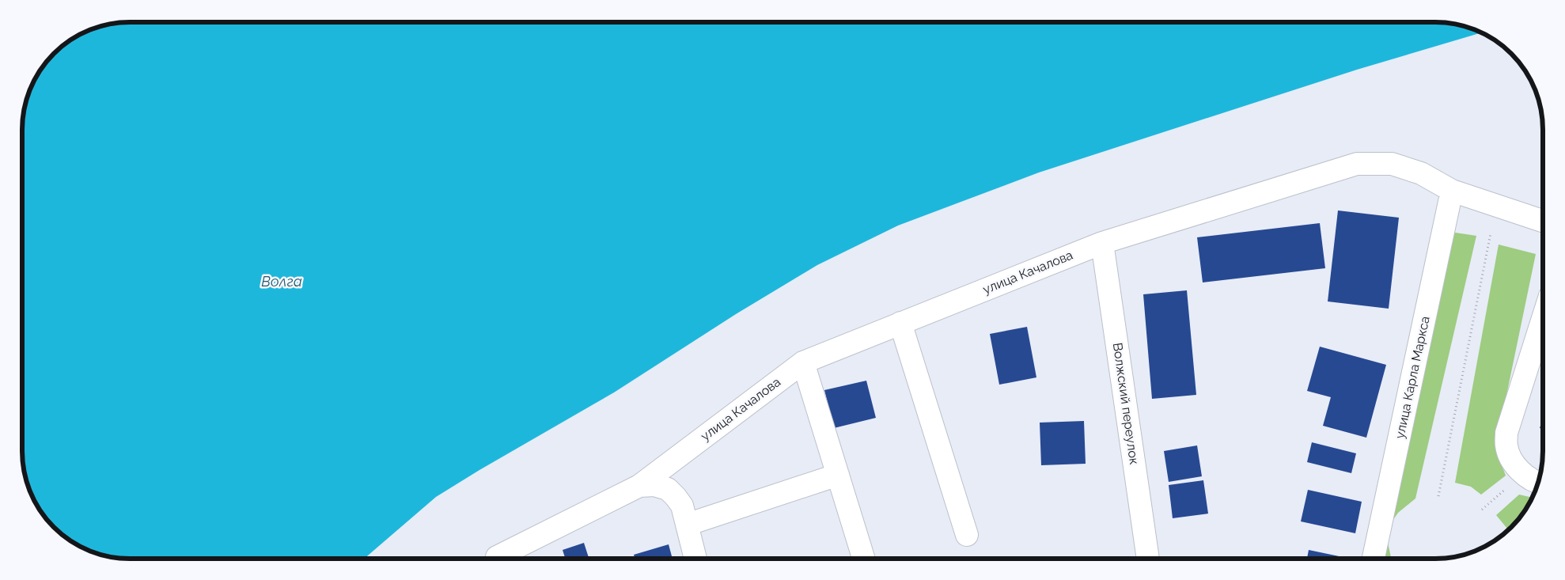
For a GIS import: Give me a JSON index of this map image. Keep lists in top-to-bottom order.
{
  "streets": {
    "street": ["улица Качалова", "улица Карла Маркса", "Волжский переулок"]
  },
  "crossings": [
    ["улица Качалова", "улица Карла Маркса"],
    ["улица Качалова", "Волжский переулок"]
  ],
  "water": ["Волга"]
}
